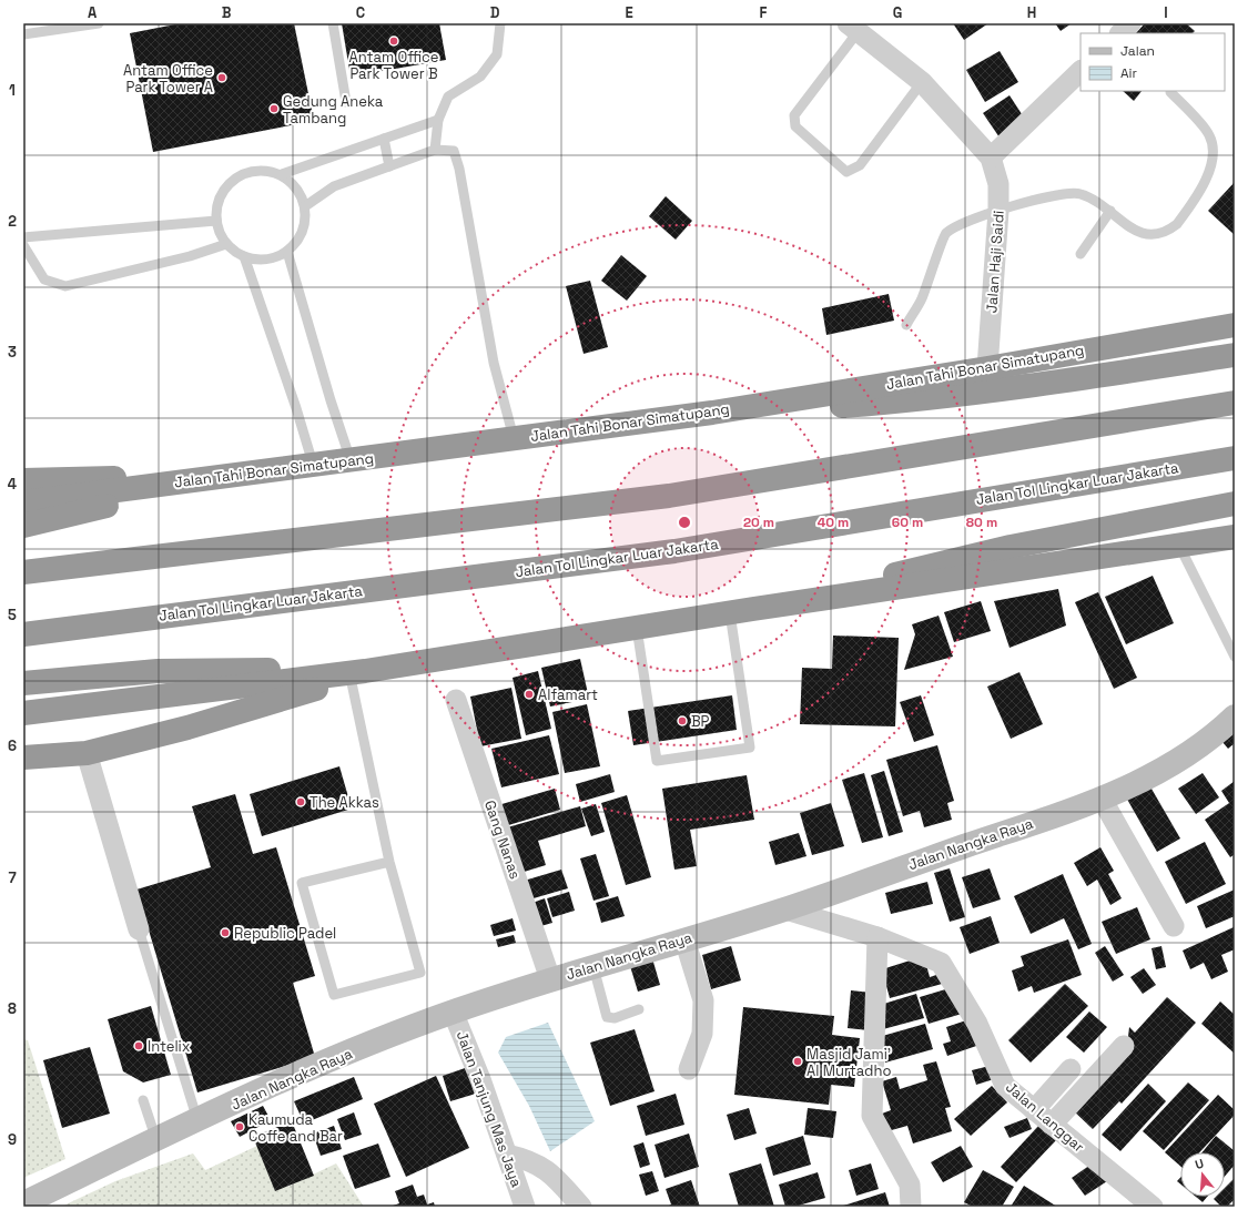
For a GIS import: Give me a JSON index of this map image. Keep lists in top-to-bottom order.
{
  "streets": {
    "highway": ["Jalan Tahi Bonar Simatupang", "Jalan Tol Lingkar Luar Jakarta"],
    "street": [
      "Jalan Haji Saidi",
      "Gang Nanas",
      "Jalan Nangka Raya",
      "Jalan Tanjung Mas Jaya",
      "Jalan Langgar"
    ]
  },
  "crossings": [
    ["Jalan Haji Saidi", "Jalan Tahi Bonar Simatupang"],
    ["Gang Nanas", "Jalan Nangka Raya"],
    ["Jalan Nangka Raya", "Jalan Tanjung Mas Jaya"],
    ["Jalan Nangka Raya", "Jalan Langgar"]
  ],
  "places": [
    "Antam Office Park Tower B",
    "Antam Office Park Tower A",
    "Gedung Aneka Tambang",
    "Alfamart",
    "BP",
    "The Akkas",
    "Republic Padel",
    "Intelix",
    "Masjid Jami' Al Murtadho",
    "Kaumuda Coffe and Bar"
  ],
  "legend": ["Jalan", "Air"],
  "north": "top",
  "grid": {
    "columns": [
      "A",
      "B",
      "C",
      "D",
      "E",
      "F",
      "G",
      "H",
      "I"
    ],
    "rows": [
      "1",
      "2",
      "3",
      "4",
      "5",
      "6",
      "7",
      "8",
      "9"
    ]
  },
  "rings": [
    "20 m",
    "40 m",
    "60 m",
    "80 m"
  ]
}
